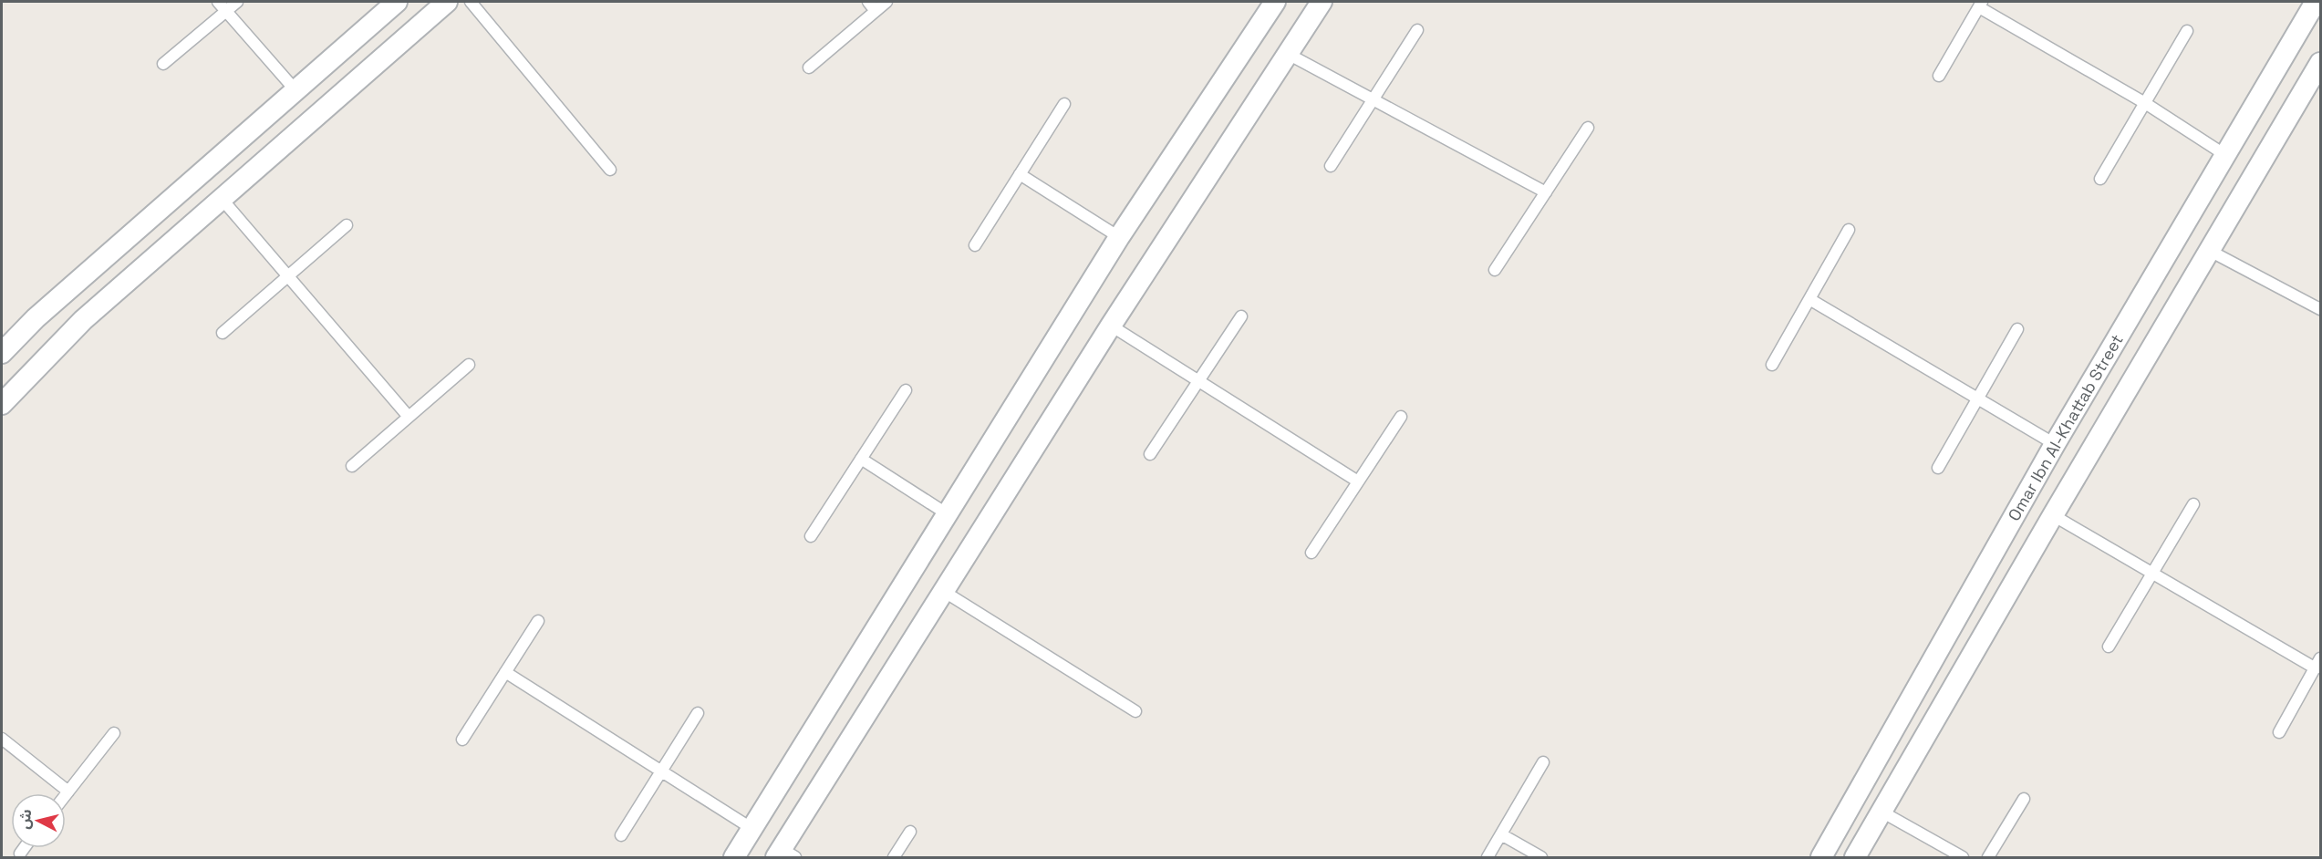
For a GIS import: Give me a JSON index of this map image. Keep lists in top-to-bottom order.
{
  "streets": {
    "street": ["Omar Ibn Al-Khattab Street"]
  },
  "north": "left"
}
